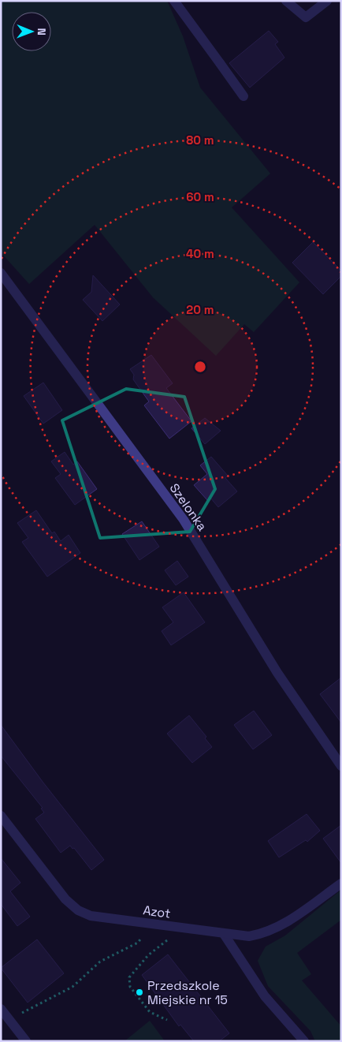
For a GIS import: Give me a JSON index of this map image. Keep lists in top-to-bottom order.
{
  "streets": {
    "street": ["Szelonka", "Azot"]
  },
  "places": ["Przedszkole Miejskie nr 15"],
  "north": "right",
  "rings": [
    "80 m",
    "60 m",
    "40 m",
    "20 m"
  ]
}
